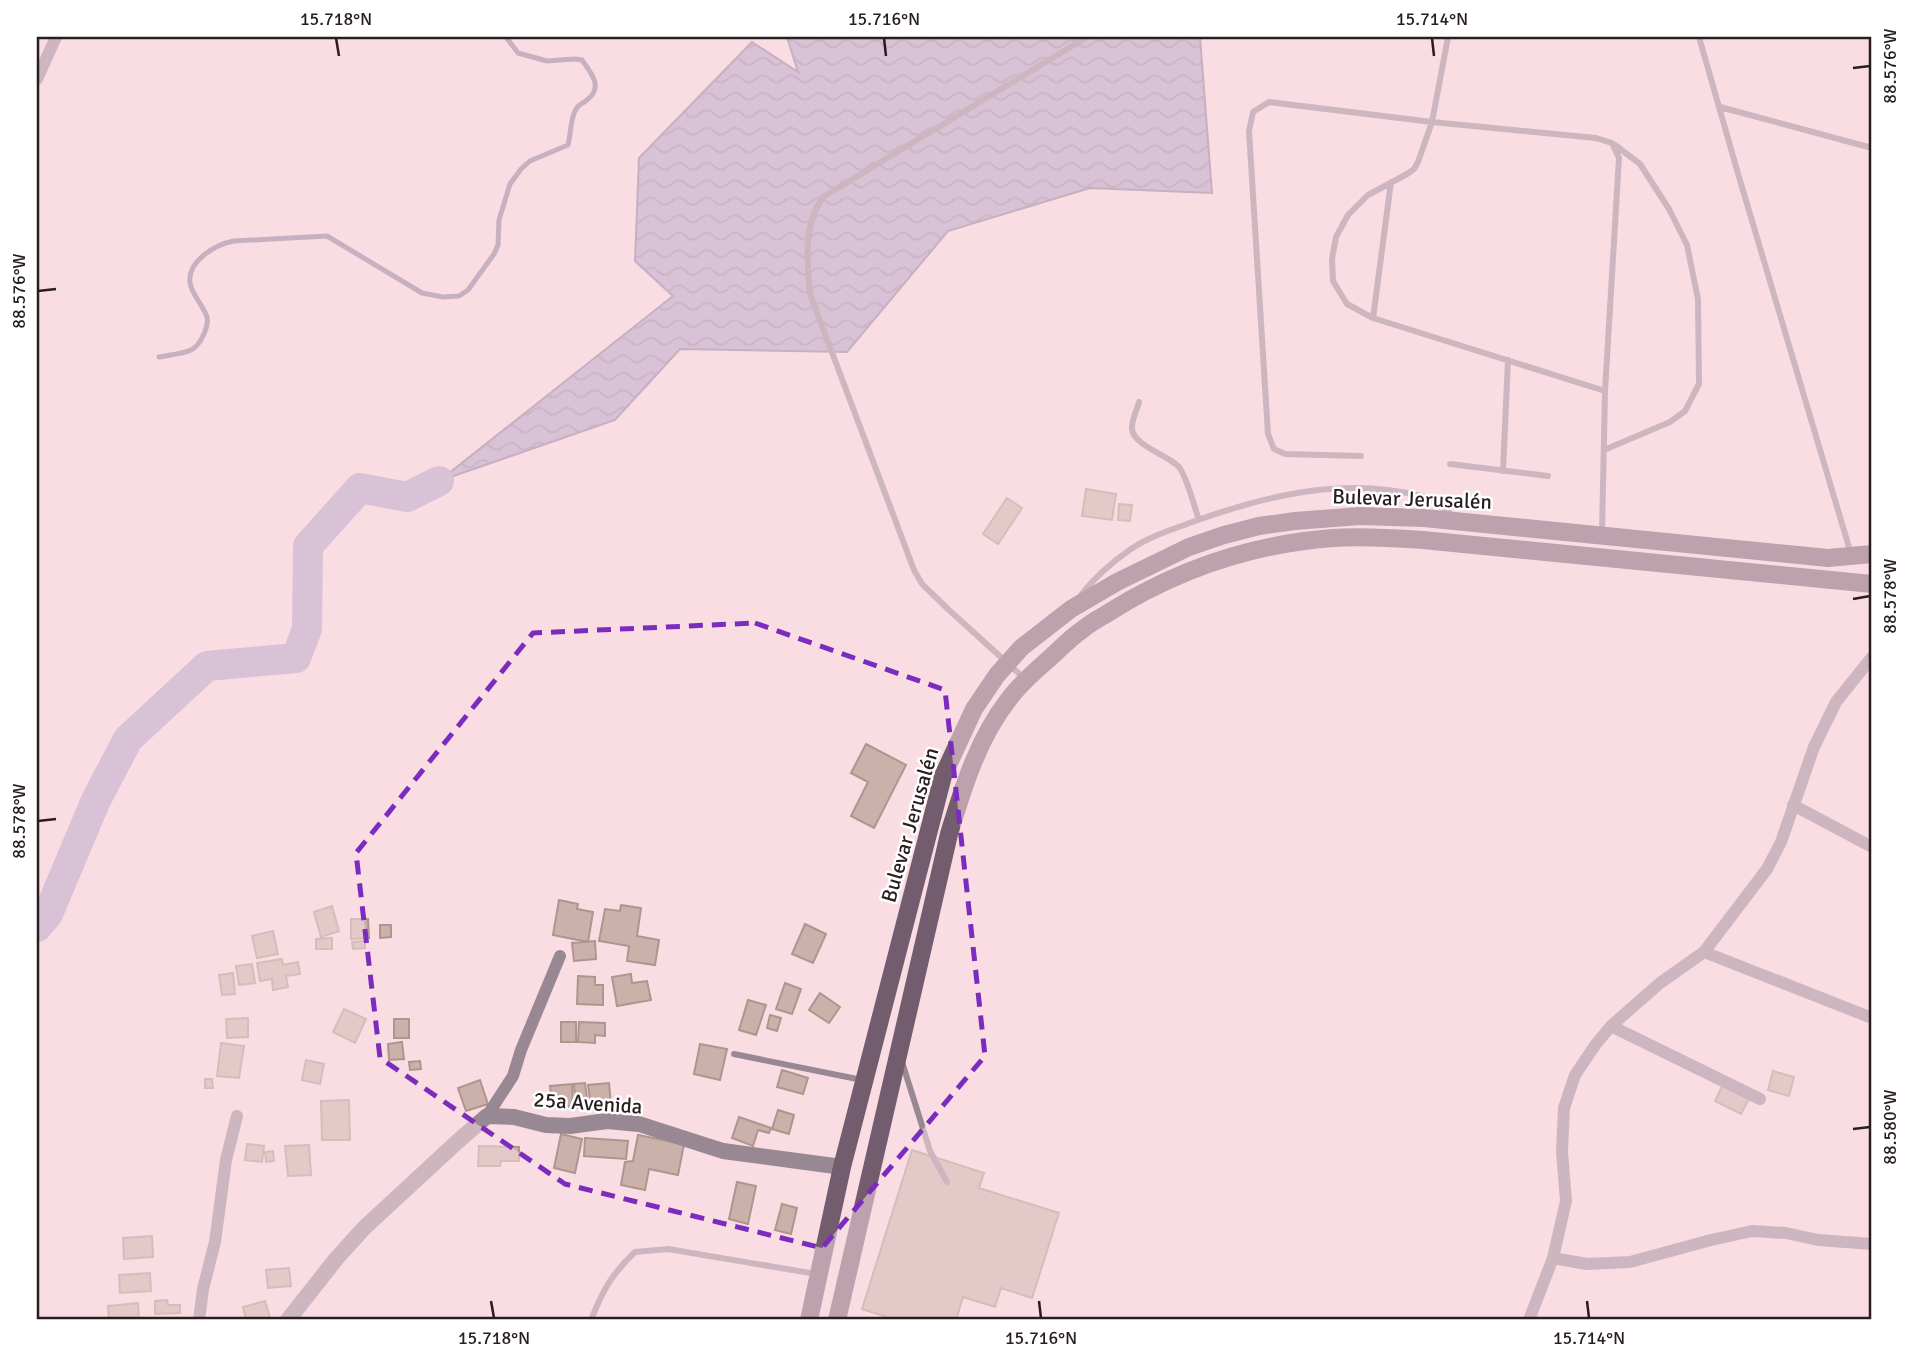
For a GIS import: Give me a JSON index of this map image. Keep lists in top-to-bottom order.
{
  "streets": {
    "main road": ["Bulevar Jerusalén"],
    "street": ["25a Avenida"]
  },
  "crossings": [
    ["Bulevar Jerusalén", "25a Avenida"]
  ],
  "coordinates": [
    "15.718°N",
    "15.716°N",
    "15.714°N",
    "88.576°W",
    "88.578°W",
    "88.580°W"
  ]
}
